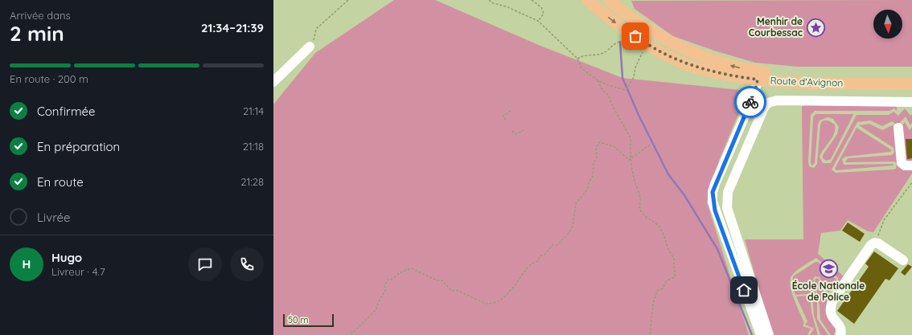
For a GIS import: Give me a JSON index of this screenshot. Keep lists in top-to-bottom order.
{
  "streets": {
    "main road": ["Route d'Avignon"]
  },
  "places": {
    "place": ["Menhir de Courbessac"],
    "school or university": ["École Nationale de Police"]
  },
  "scale_bar": "50 m",
  "north": "bottom",
  "page": {
    "heading": ["2 min", "Arrivée dans", "21:34–21:39"],
    "panel": ["Hugo", "Livreur · 4.7"],
    "bar": "En route · 200 m",
    "list": [
      ["Confirmée", "21:14"],
      ["En préparation", "21:18"],
      ["En route", "21:28"],
      "Livrée"
    ],
    "round": "H",
    "scale": "50 m"
  }
}
